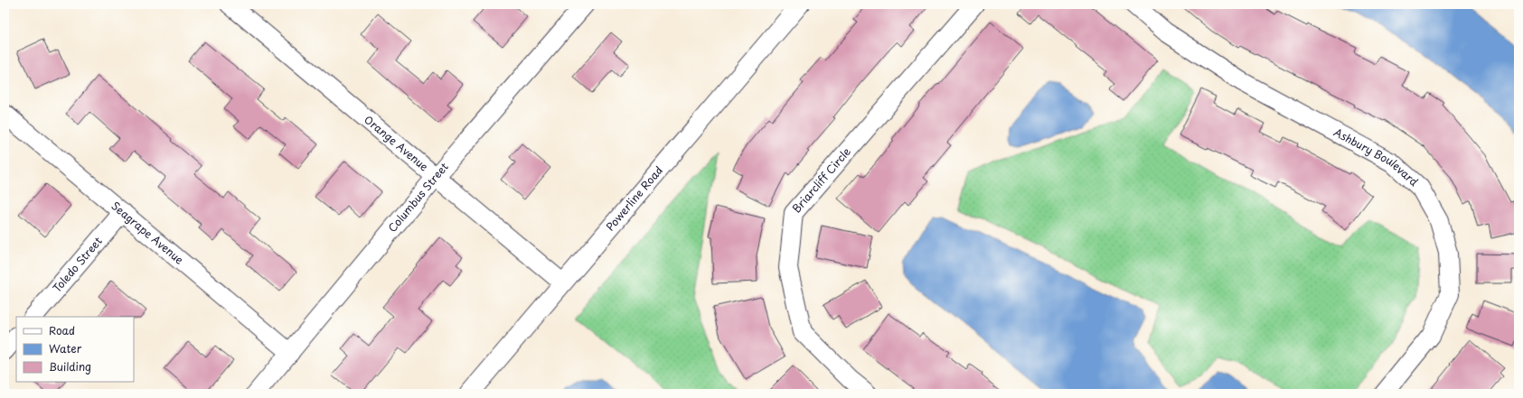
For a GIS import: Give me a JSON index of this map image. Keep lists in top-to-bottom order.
{
  "streets": {
    "street": [
      "Orange Avenue",
      "Ashbury Boulevard",
      "Briarcliff Circle",
      "Columbus Street",
      "Powerline Road",
      "Seagrape Avenue",
      "Toledo Street"
    ]
  },
  "crossings": [
    ["Orange Avenue", "Columbus Street"],
    ["Orange Avenue", "Powerline Road"],
    ["Columbus Street", "Seagrape Avenue"],
    ["Seagrape Avenue", "Toledo Street"]
  ],
  "legend": ["Road", "Water", "Building"]
}
